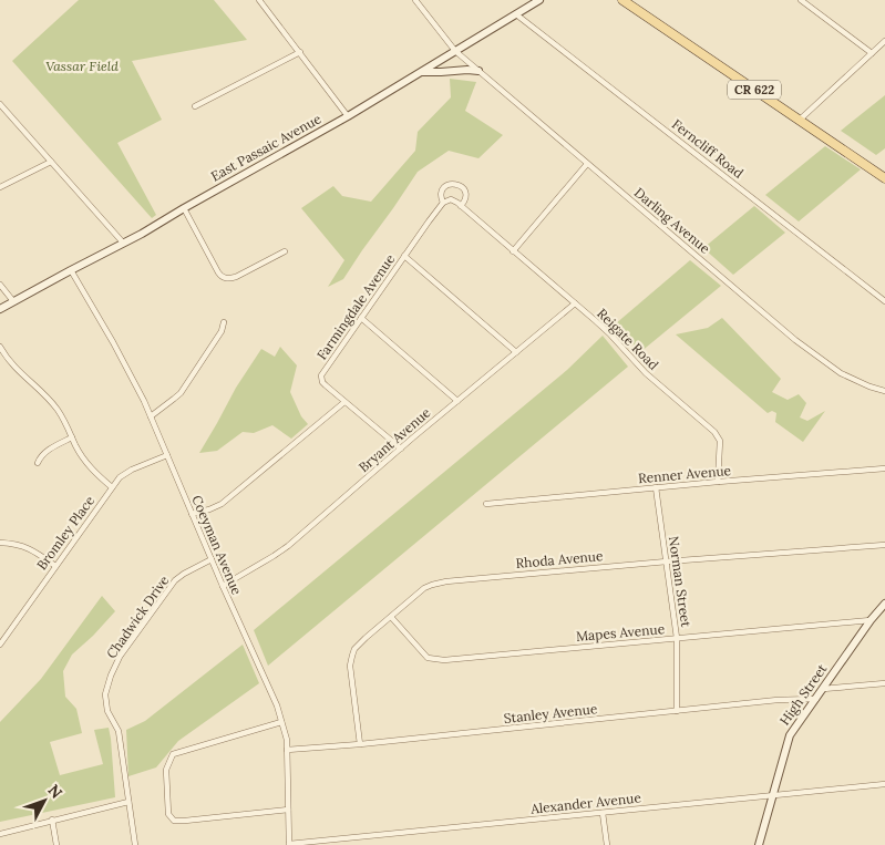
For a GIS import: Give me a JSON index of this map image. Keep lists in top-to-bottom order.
{
  "streets": {
    "main road": ["CR 622", "East Passaic Avenue", "High Street"],
    "street": [
      "Ferncliff Road",
      "Darling Avenue",
      "Farmingdale Avenue",
      "Reigate Road",
      "Bryant Avenue",
      "Renner Avenue",
      "Bromley Place",
      "Coeyman Avenue",
      "Rhoda Avenue",
      "Norman Street",
      "Chadwick Drive",
      "Mapes Avenue",
      "Stanley Avenue",
      "Alexander Avenue"
    ]
  },
  "crossings": [
    ["East Passaic Avenue", "Ferncliff Road"],
    ["East Passaic Avenue", "Darling Avenue"],
    ["East Passaic Avenue", "Coeyman Avenue"],
    ["Reigate Road", "Bryant Avenue"],
    ["Reigate Road", "Renner Avenue"],
    ["Bryant Avenue", "Coeyman Avenue"],
    ["Renner Avenue", "Norman Street"],
    ["Bromley Place", "Coeyman Avenue"],
    ["Coeyman Avenue", "Chadwick Drive"],
    ["Coeyman Avenue", "Stanley Avenue"],
    ["Coeyman Avenue", "Alexander Avenue"],
    ["Rhoda Avenue", "Norman Street"],
    ["Rhoda Avenue", "Mapes Avenue"],
    ["Rhoda Avenue", "Stanley Avenue"],
    ["Norman Street", "Mapes Avenue"],
    ["Norman Street", "Stanley Avenue"],
    ["Mapes Avenue", "High Street"],
    ["High Street", "Stanley Avenue"],
    ["High Street", "Alexander Avenue"]
  ],
  "parks": ["Vassar Field"],
  "north": "top right"
}
